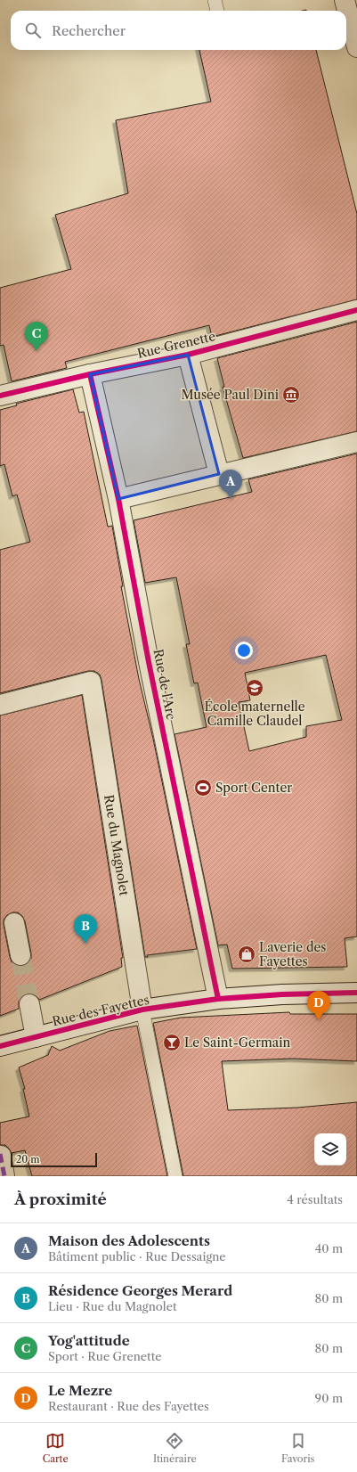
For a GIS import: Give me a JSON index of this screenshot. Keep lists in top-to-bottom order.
{
  "streets": {
    "street": [
      "Rue Grenette",
      "Rue de l'Arc",
      "Rue du Magnolet",
      "Rue des Fayettes"
    ]
  },
  "crossings": [
    ["Rue Grenette", "Rue de l'Arc"],
    ["Rue de l'Arc", "Rue des Fayettes"],
    ["Rue du Magnolet", "Rue des Fayettes"]
  ],
  "places": {
    "museum": ["Musée Paul Dini"],
    "school or university": ["École maternelle Camille Claudel"],
    "sports": ["Sport Center"],
    "shop": ["Laverie des Fayettes"],
    "bar": ["Le Saint-Germain"]
  },
  "scale_bar": "20 m",
  "page": {
    "search": "Rechercher",
    "pins": [
      "C",
      "A",
      "B",
      "D"
    ],
    "scale": "20 m",
    "heading": ["À proximité", "4 résultats"],
    "list": [
      {
        "mark": "A",
        "name": "Maison des Adolescents",
        "note": "Bâtiment public · Rue Dessaigne",
        "value": "40 m"
      },
      {
        "mark": "B",
        "name": "Résidence Georges Merard",
        "note": "Lieu · Rue du Magnolet",
        "value": "80 m"
      },
      {
        "mark": "C",
        "name": "Yog'attitude",
        "note": "Sport · Rue Grenette",
        "value": "80 m"
      },
      {
        "mark": "D",
        "name": "Le Mezre",
        "note": "Restaurant · Rue des Fayettes",
        "value": "90 m"
      }
    ],
    "nav": ["Carte", "Itinéraire", "Favoris"]
  }
}
